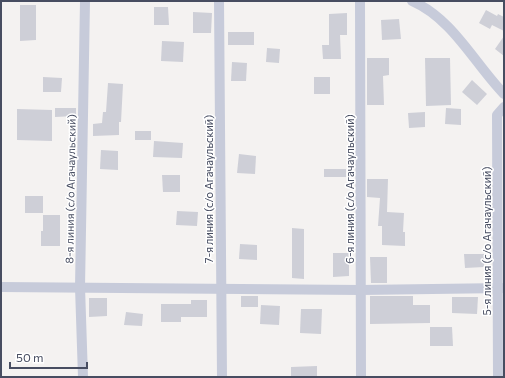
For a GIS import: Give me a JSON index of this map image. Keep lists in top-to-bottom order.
{
  "streets": {
    "street": [
      "8-я линия (с/о Агачаульский)",
      "7-я линия (с/о Агачаульский)",
      "6-я линия (с/о Агачаульский)",
      "5-я линия (с/о Агачаульский)"
    ]
  },
  "scale_bar": "50 m"
}
